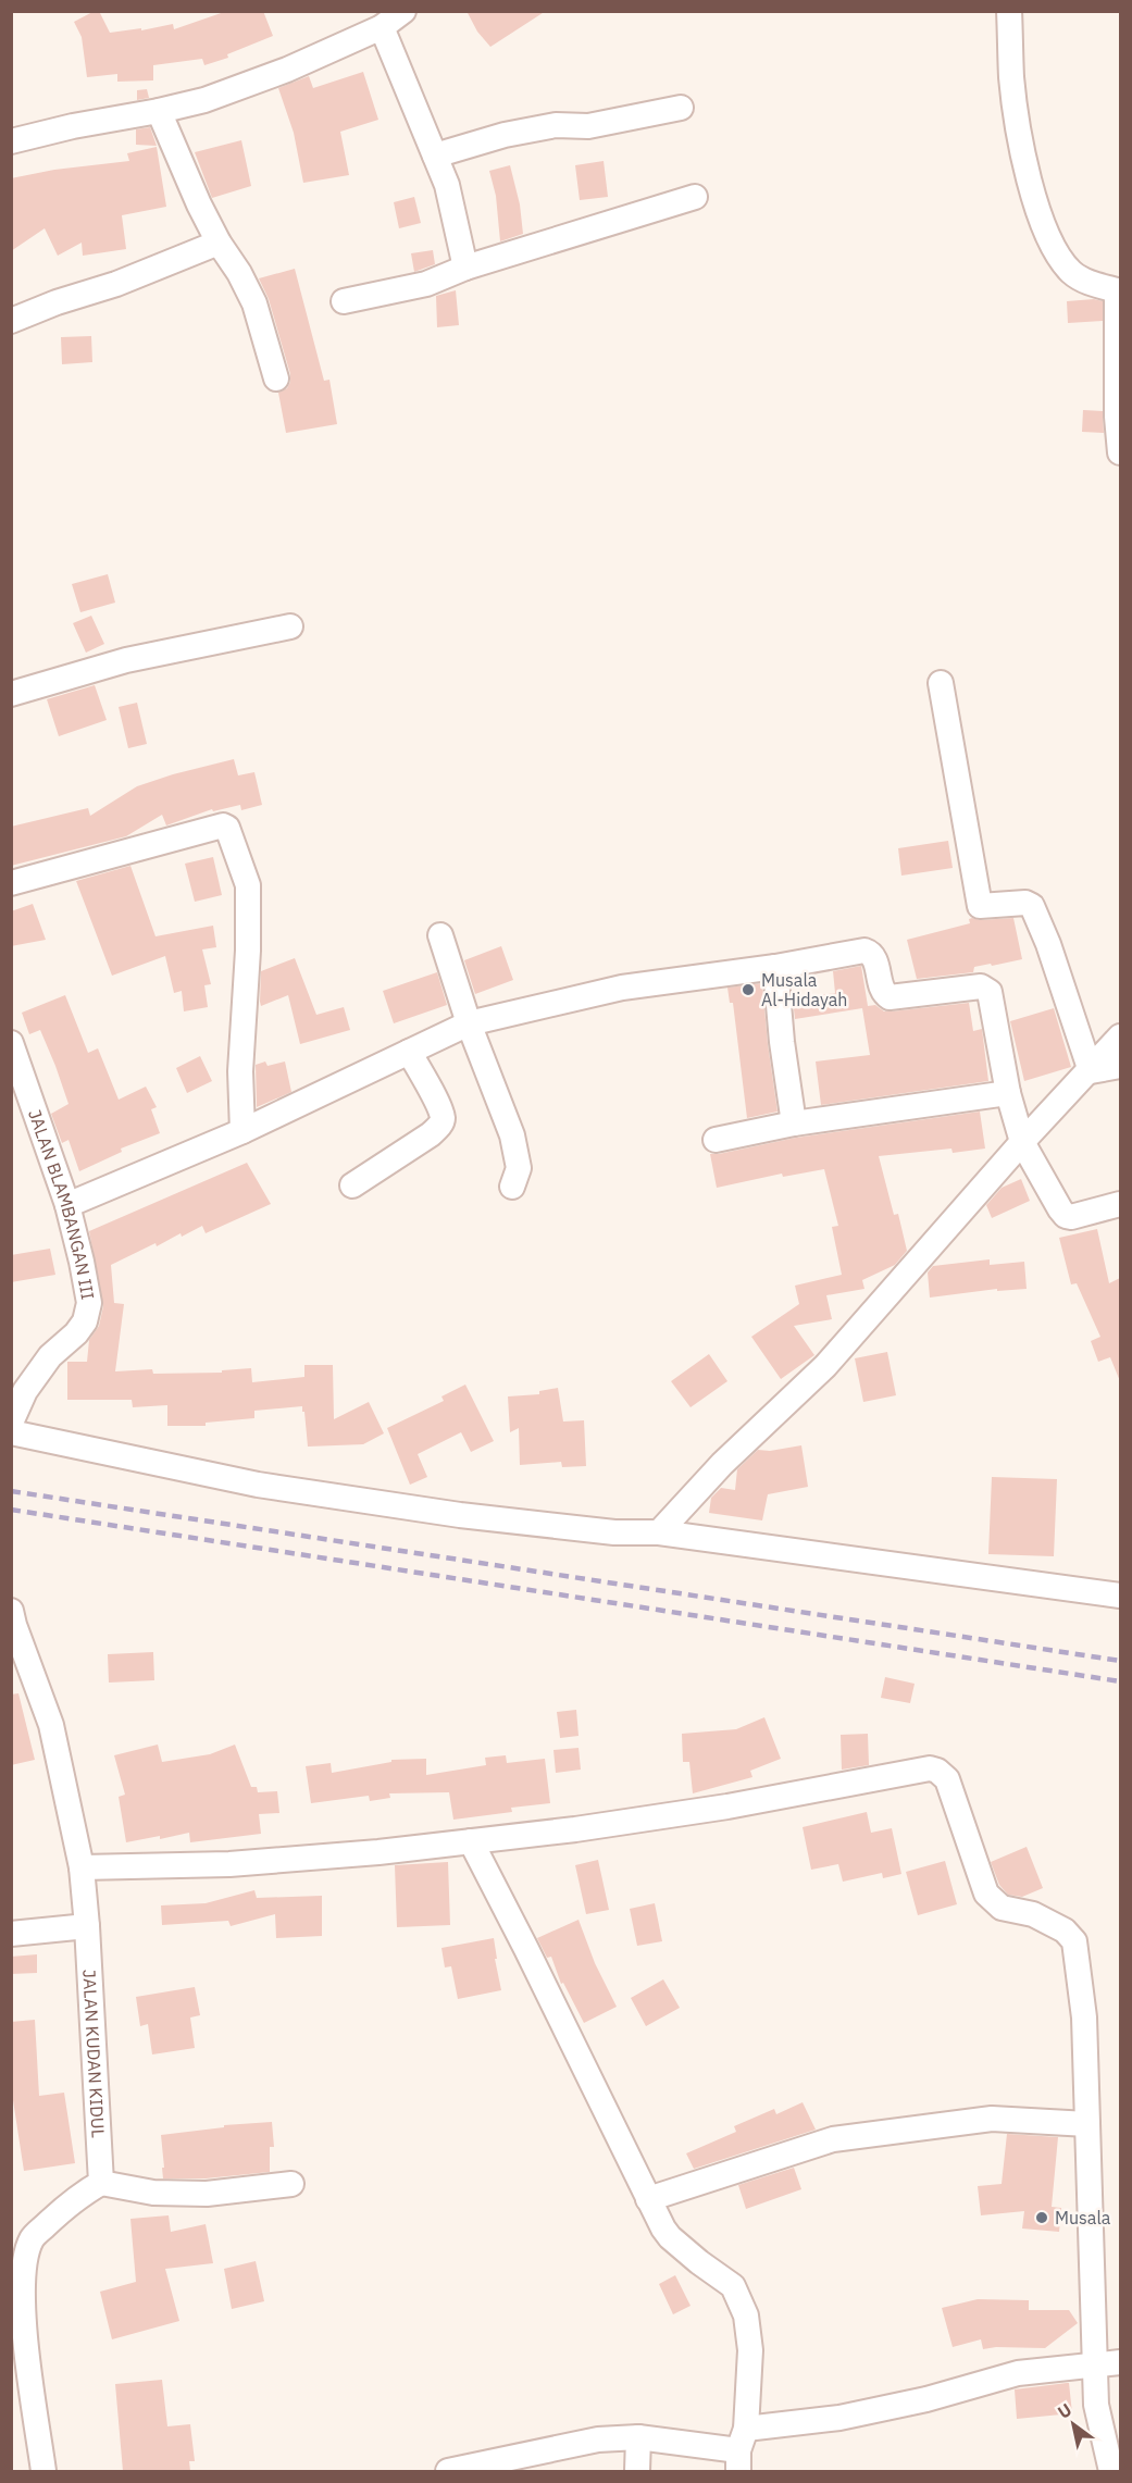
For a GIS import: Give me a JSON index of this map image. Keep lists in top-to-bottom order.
{
  "streets": {
    "street": ["JALAN BLAMBANGAN III", "JALAN KUDAN KIDUL"]
  },
  "places": ["Musala Al-Hidayah", "Musala"],
  "north": "top left"
}
